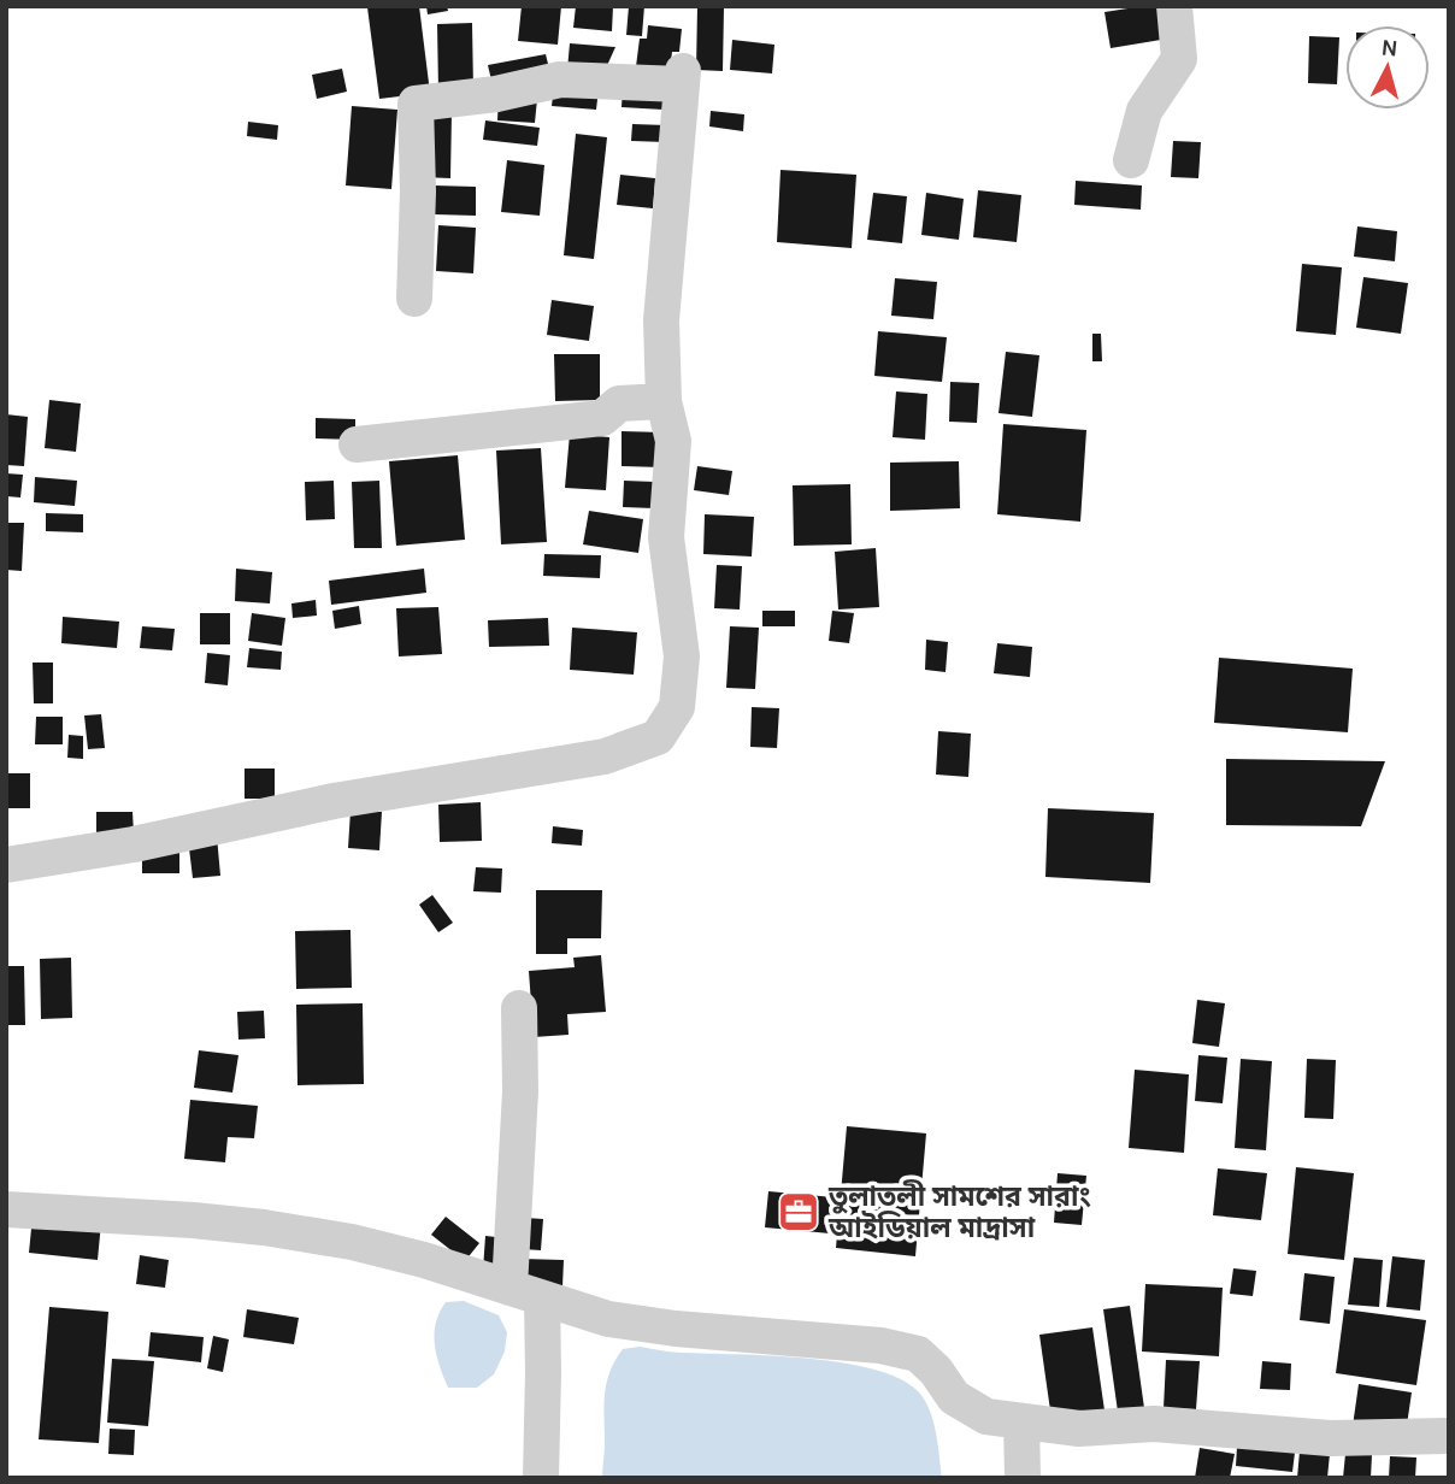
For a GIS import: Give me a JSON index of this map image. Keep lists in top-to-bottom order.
{
  "places": {
    "office": ["তুলাতলী সামশের সারাং আইডিয়াল মাদ্রাসা"]
  },
  "north": "top"
}
